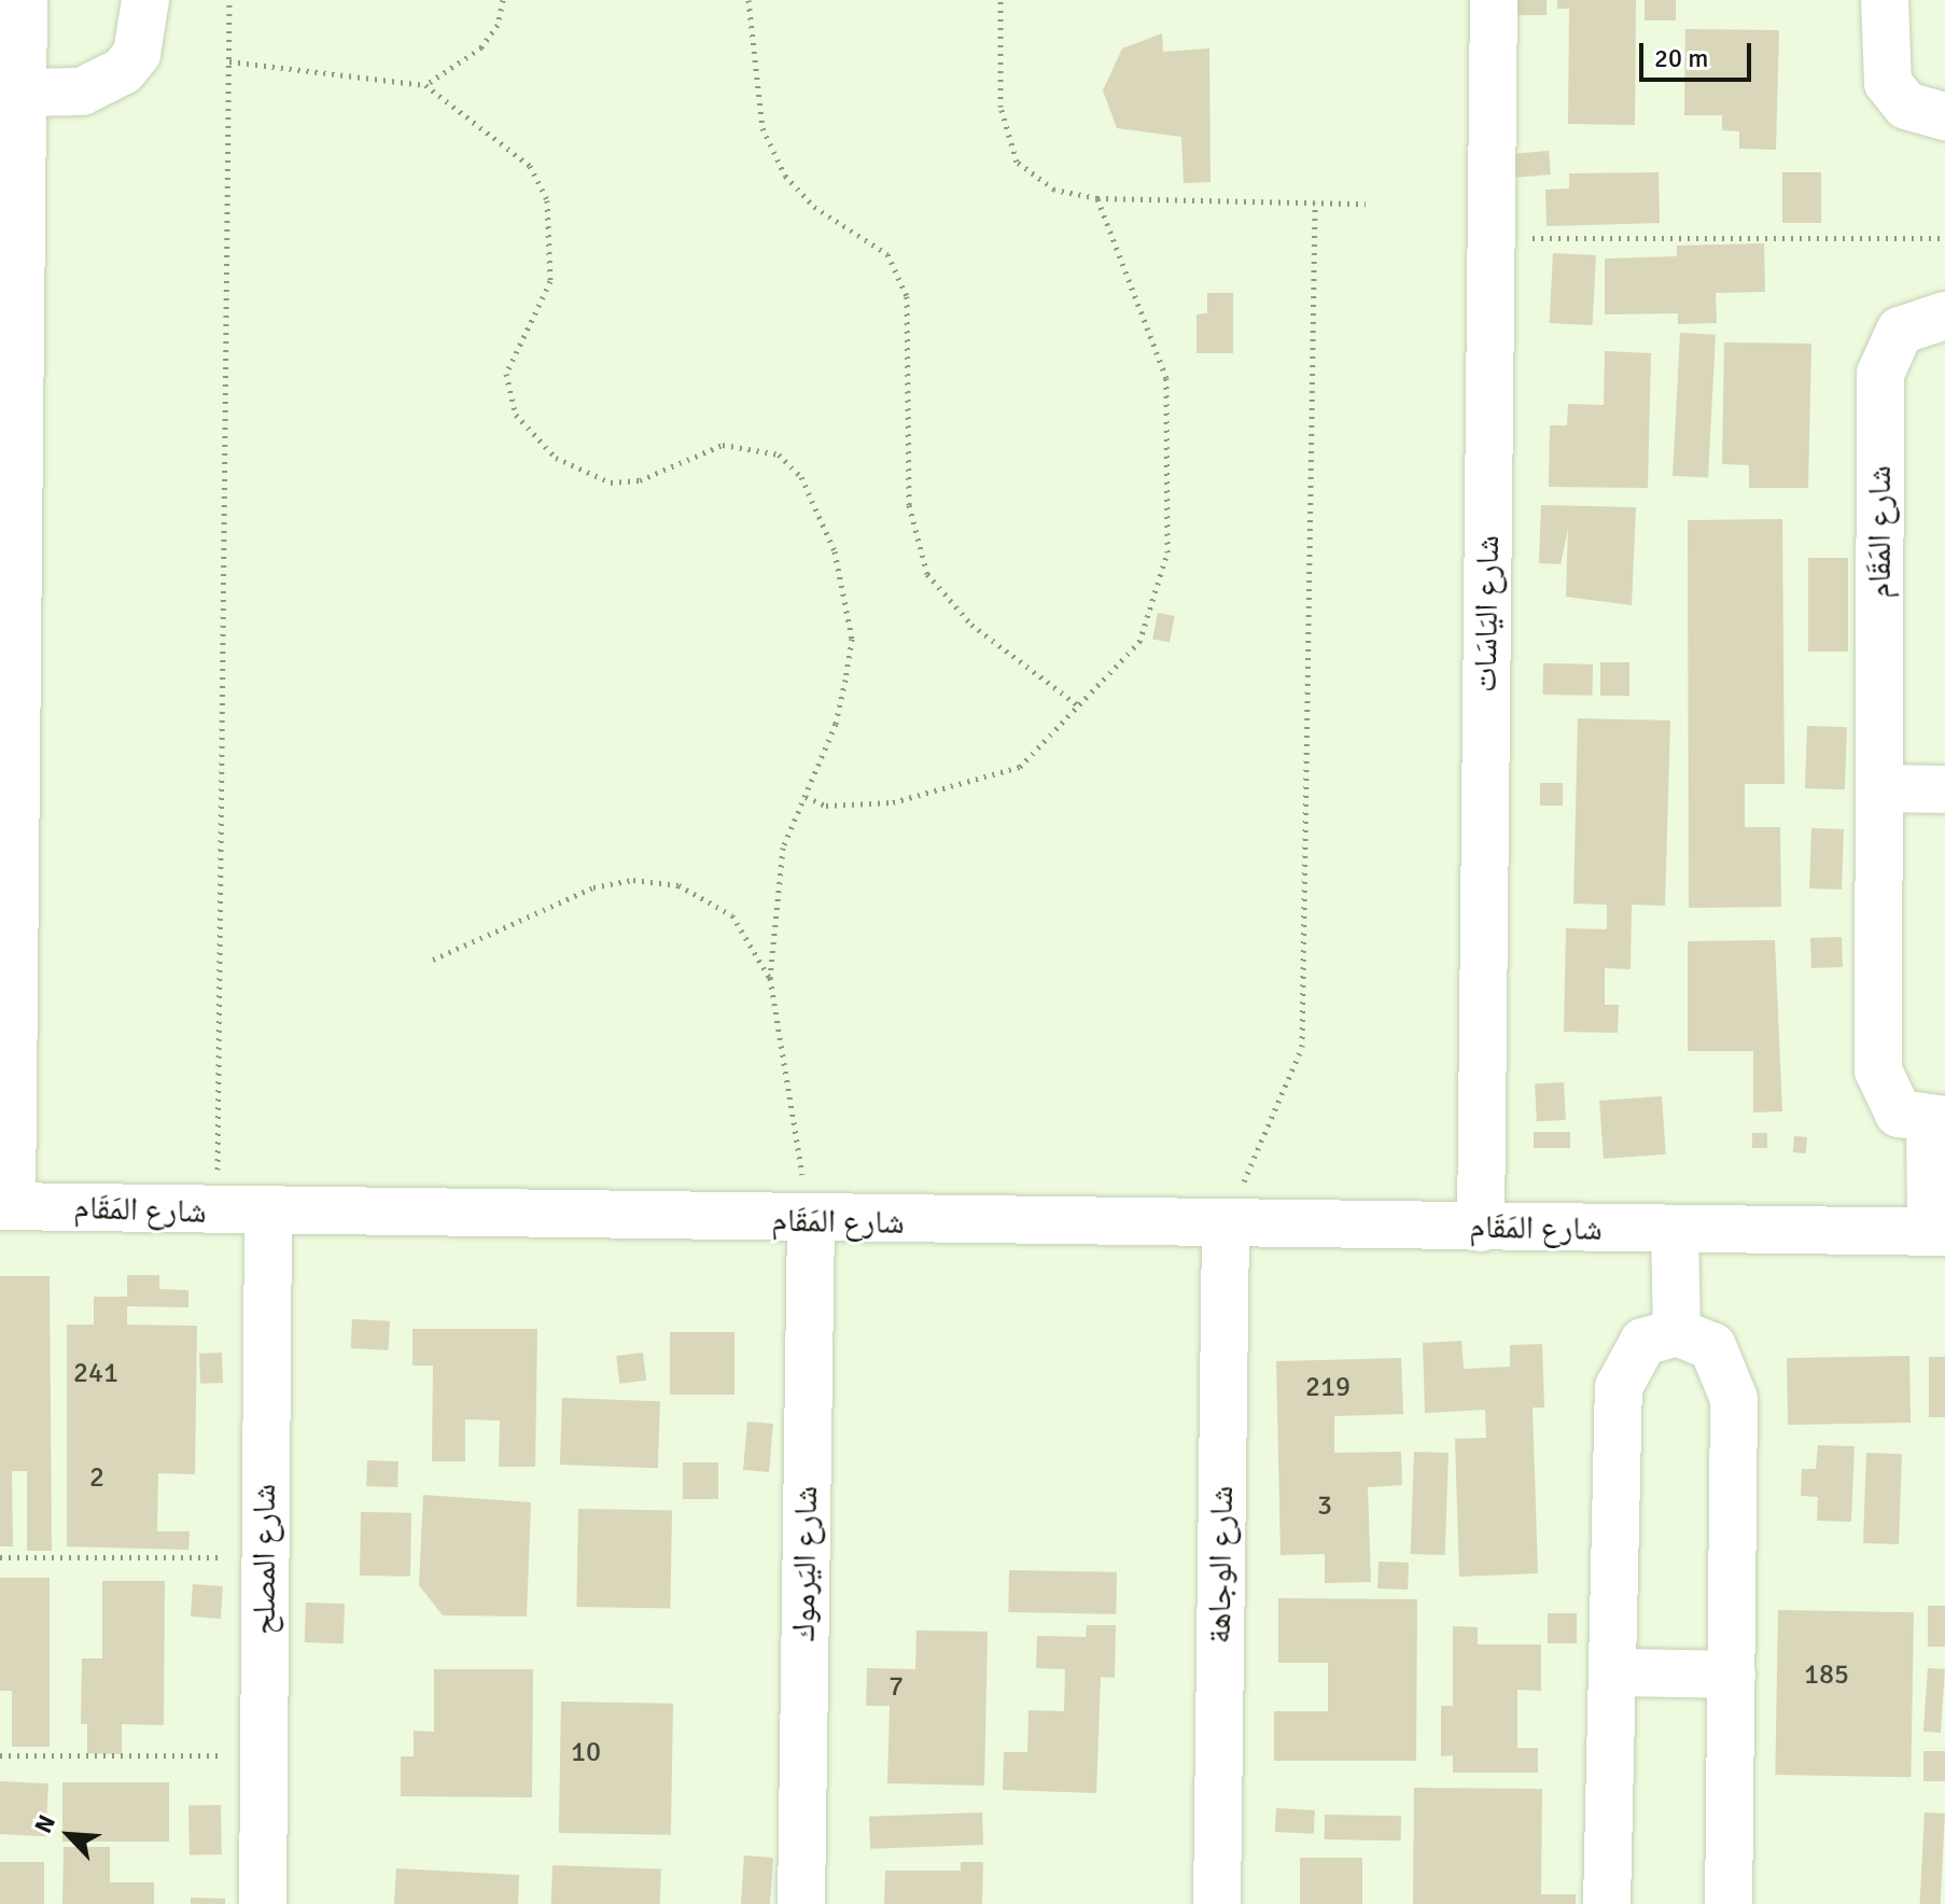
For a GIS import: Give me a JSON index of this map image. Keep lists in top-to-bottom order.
{
  "streets": {
    "street": [
      "شارع المَقَام",
      "شارع اليَاسَات",
      "شارع المصلح",
      "شارع اليَرموك",
      "شارع الوجاهة"
    ]
  },
  "crossings": [
    ["شارع المَقَام", "شارع اليَاسَات"],
    ["شارع المَقَام", "شارع المصلح"],
    ["شارع المَقَام", "شارع اليَرموك"],
    ["شارع المَقَام", "شارع الوجاهة"]
  ],
  "house_numbers": [
    "241",
    "219",
    "2",
    "3",
    "185",
    "7",
    "10"
  ],
  "scale_bar": "20 m",
  "north": "top left"
}
